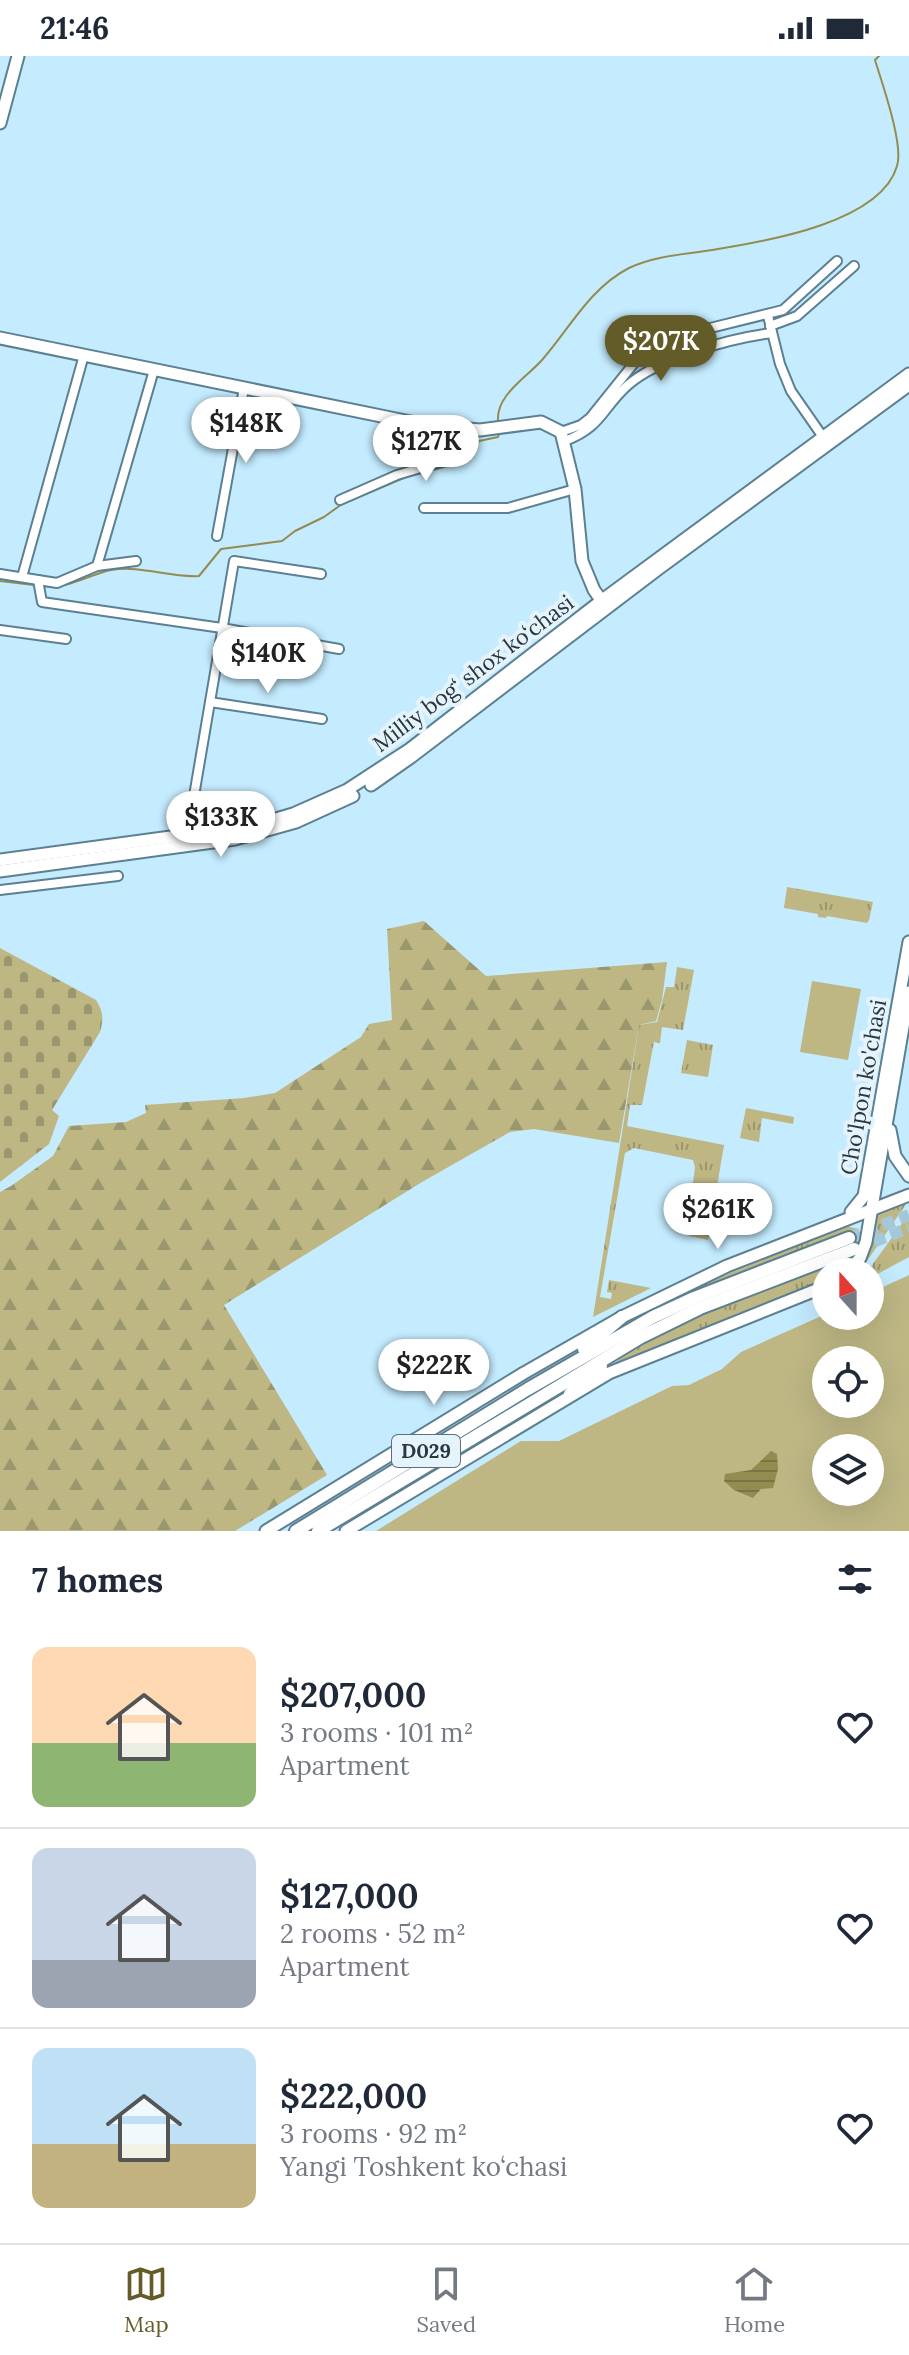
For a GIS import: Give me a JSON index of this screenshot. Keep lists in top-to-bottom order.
{
  "streets": {
    "highway": ["D029"],
    "main road": ["Milliy bog‘ shox ko‘chasi", "Cho'lpon ko'chasi"]
  },
  "north": "top",
  "page": {
    "status": "21:46",
    "price": [
      "$207K",
      "$148K",
      "$127K",
      "$140K",
      "$133K",
      "$261K",
      "$222K"
    ],
    "heading": "7 homes",
    "list": [
      {
        "name": "$207,000",
        "note": "3 rooms · 101 m² · Apartment"
      },
      {
        "name": "$127,000",
        "note": "2 rooms · 52 m² · Apartment"
      },
      {
        "name": "$222,000",
        "note": "3 rooms · 92 m² · Yangi Toshkent ko‘chasi"
      }
    ],
    "tabs": ["Map", "Saved", "Home"]
  }
}
